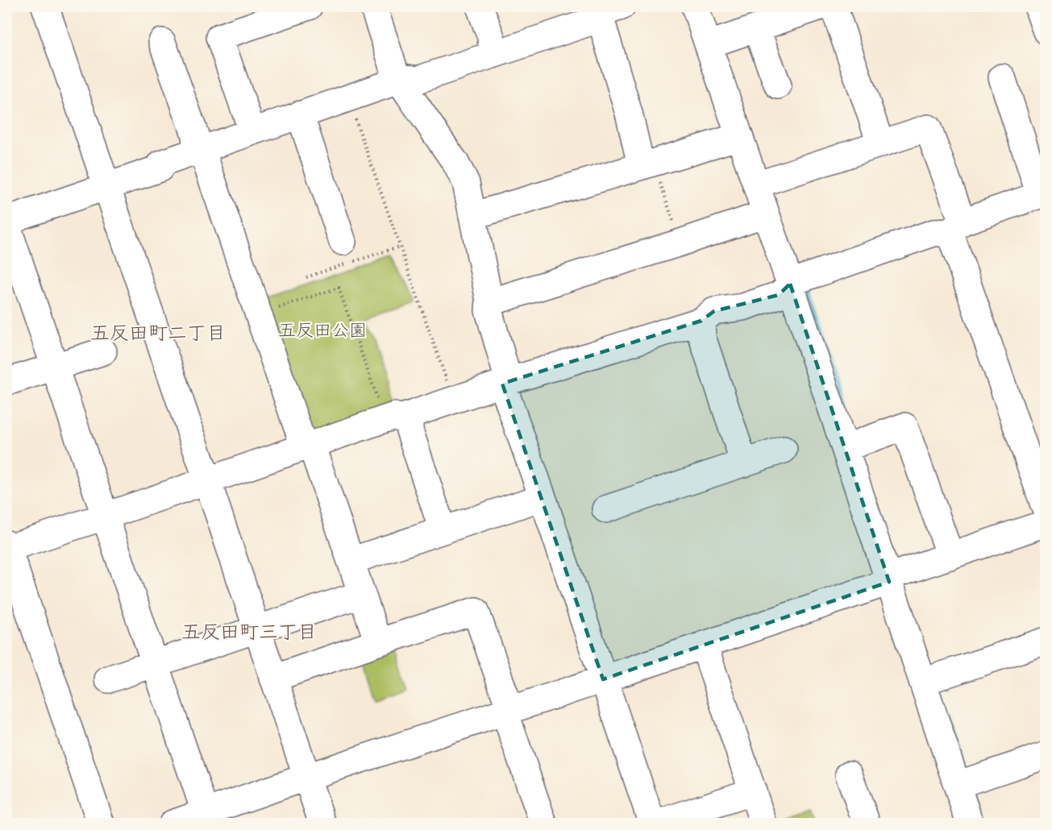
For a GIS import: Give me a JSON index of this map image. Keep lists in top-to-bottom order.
{
  "districts": ["五反田町二丁目", "五反田町三丁目"],
  "parks": ["五反田公園"]
}
